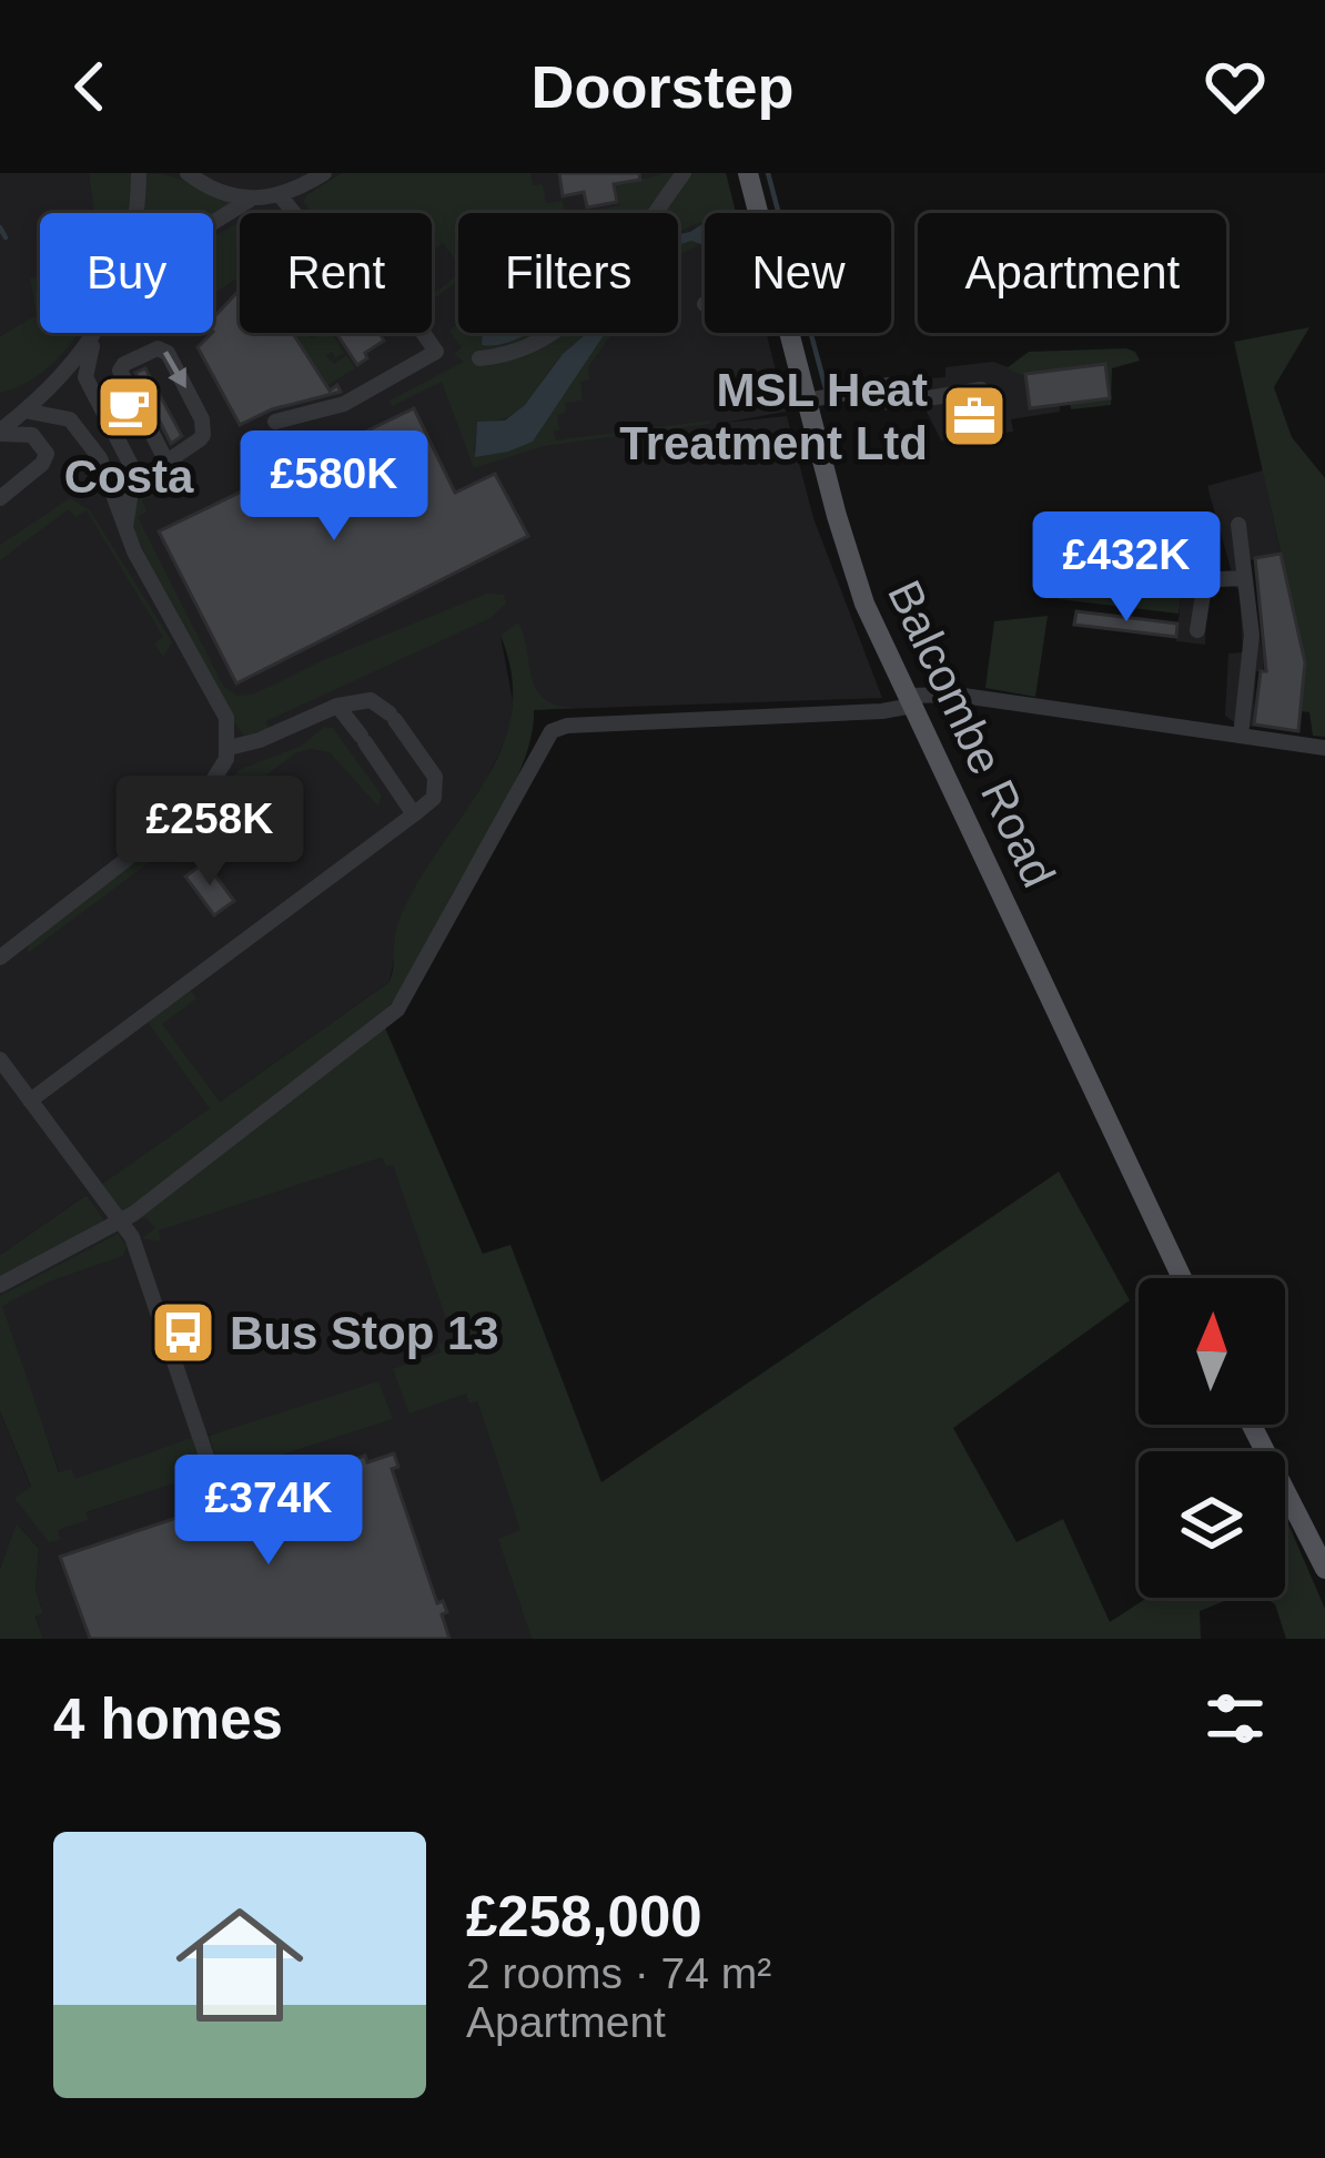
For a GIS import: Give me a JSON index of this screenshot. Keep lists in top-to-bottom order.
{
  "streets": {
    "main road": ["Balcombe Road"]
  },
  "places": {
    "cafe": ["Costa"],
    "office": ["MSL Heat Treatment Ltd"],
    "bus stop": ["Bus Stop 13"]
  },
  "north": "top",
  "page": {
    "header": "Doorstep",
    "chip": [
      "Buy",
      "Rent",
      "Filters",
      "New",
      "Apartment"
    ],
    "price": [
      "£580K",
      "£432K",
      "£258K",
      "£374K"
    ],
    "heading": "4 homes",
    "list": [
      {
        "name": "£258,000",
        "note": "2 rooms · 74 m² · Apartment"
      }
    ]
  }
}
